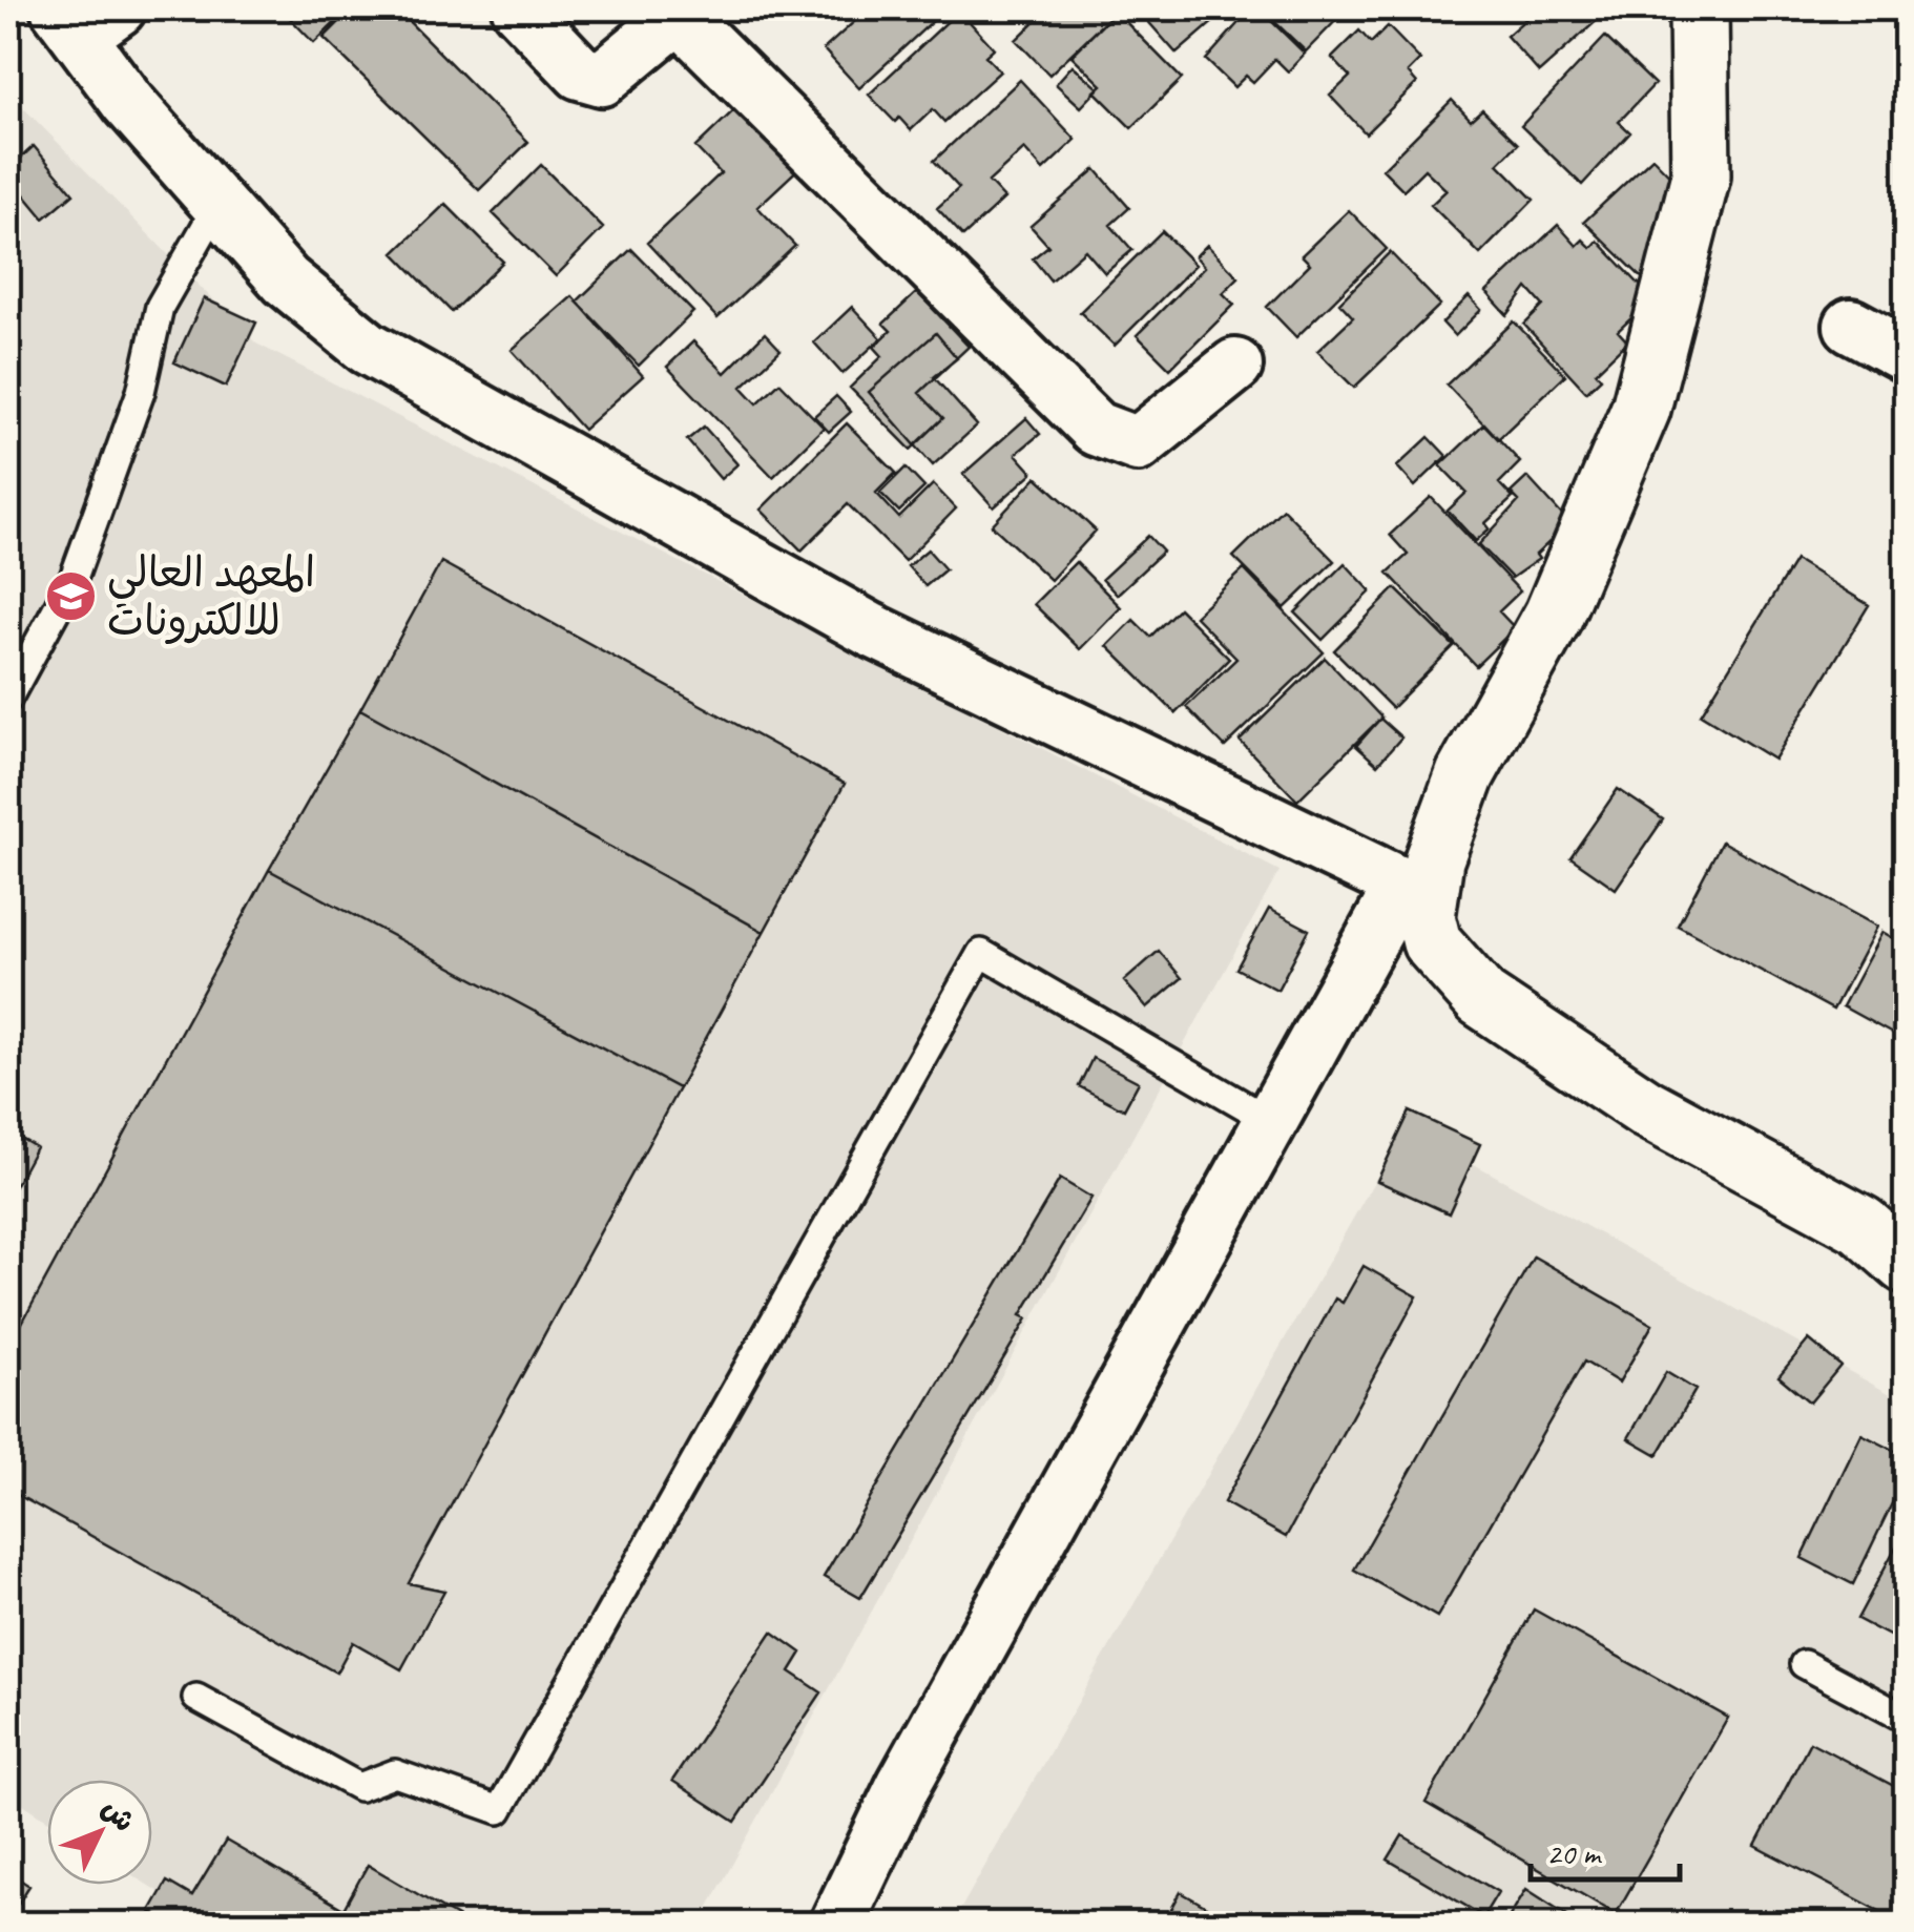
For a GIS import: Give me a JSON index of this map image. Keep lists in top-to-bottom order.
{
  "places": {
    "school or university": ["المعهد العالي للالكترونات"]
  },
  "scale_bar": "20 m",
  "north": "top right"
}
